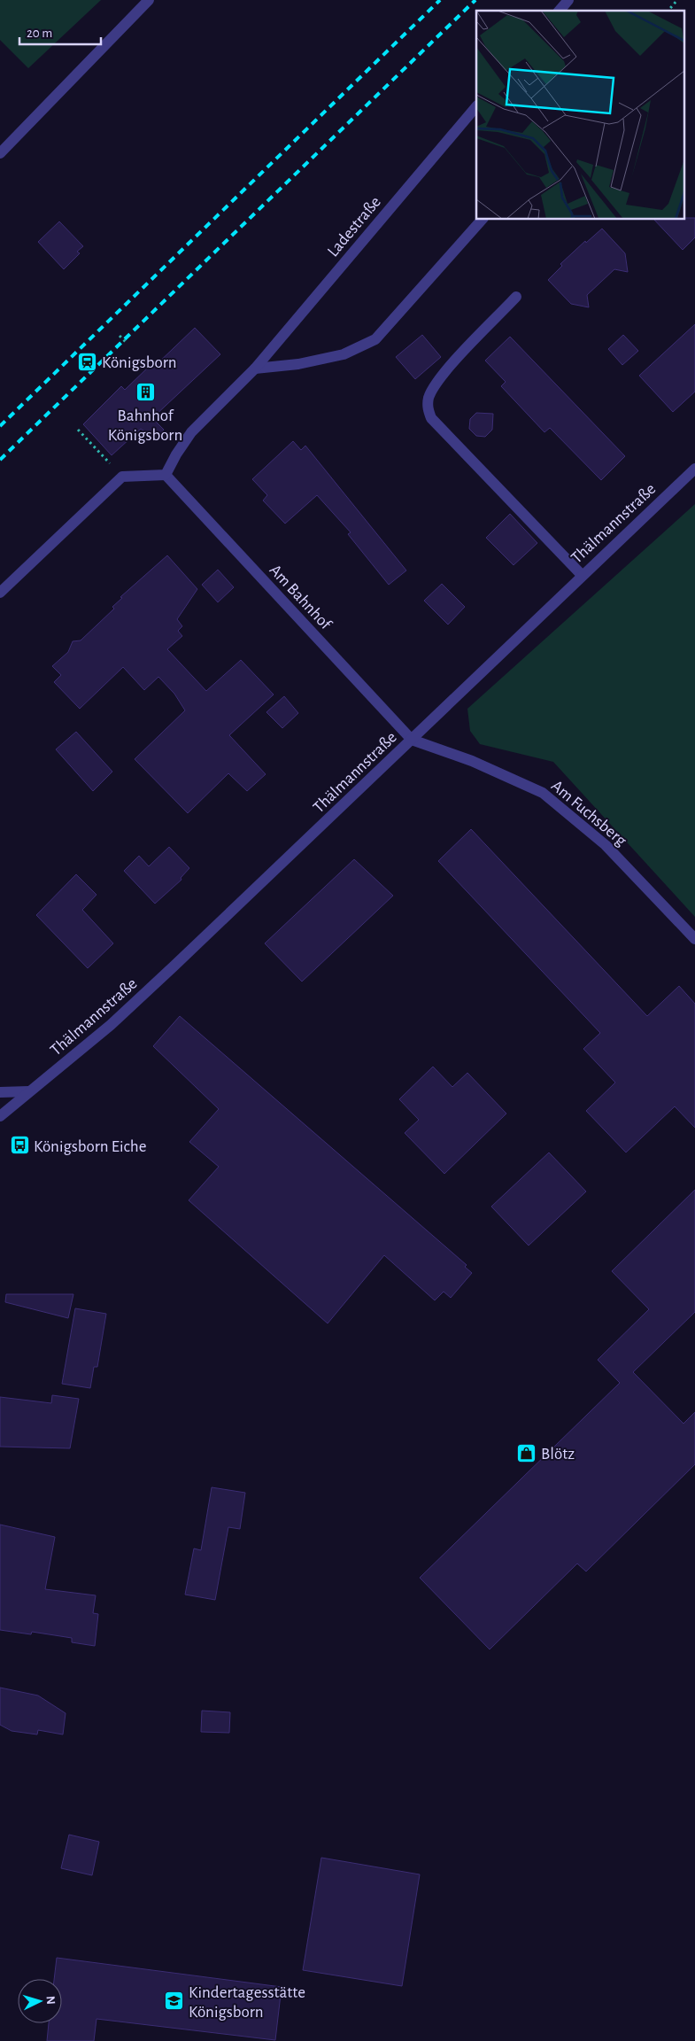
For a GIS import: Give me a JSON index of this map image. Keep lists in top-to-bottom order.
{
  "streets": {
    "street": [
      "Ladestraße",
      "Thälmannstraße",
      "Am Bahnhof",
      "Am Fuchsberg"
    ]
  },
  "crossings": [
    ["Thälmannstraße", "Am Bahnhof"],
    ["Thälmannstraße", "Am Fuchsberg"],
    ["Am Bahnhof", "Am Fuchsberg"]
  ],
  "places": {
    "station": ["Königsborn"],
    "building": ["Bahnhof Königsborn"],
    "bus stop": ["Königsborn Eiche"],
    "shop": ["Blötz"],
    "school or university": ["Kindertagesstätte Königsborn"]
  },
  "scale_bar": "20 m",
  "north": "right"
}
